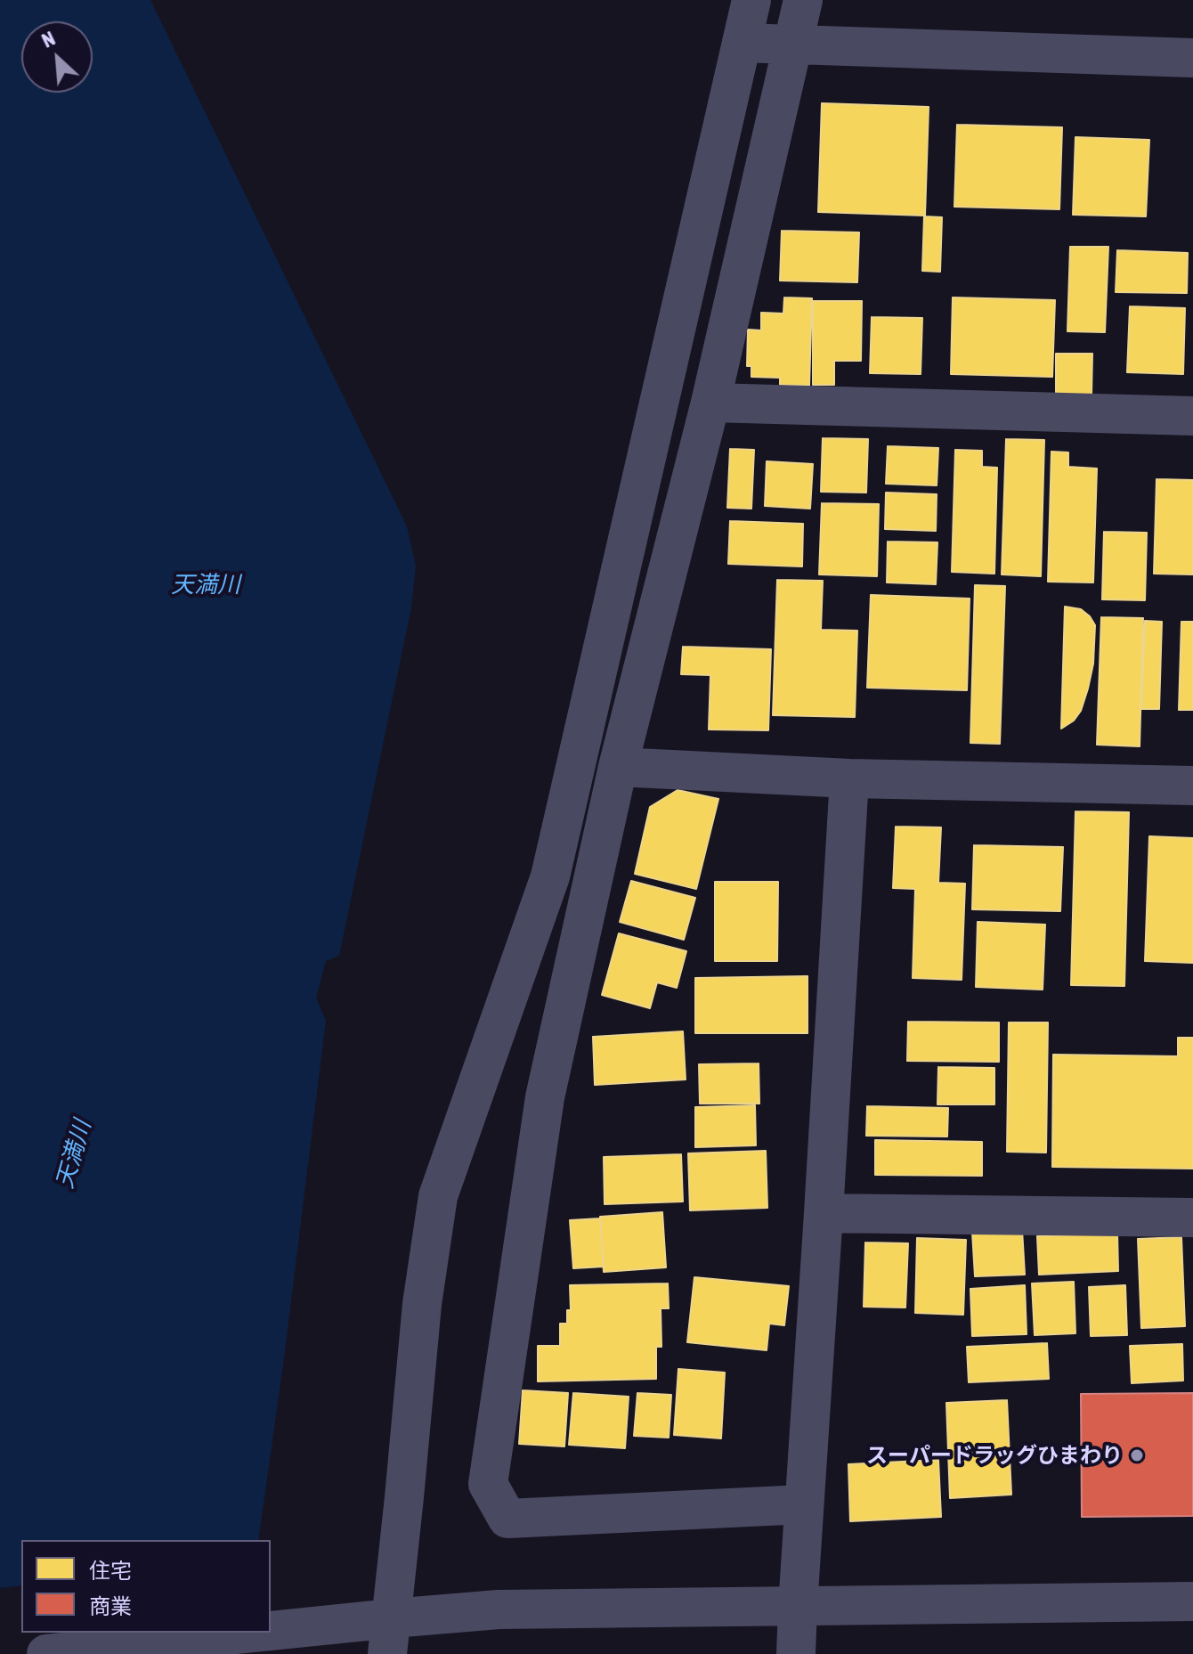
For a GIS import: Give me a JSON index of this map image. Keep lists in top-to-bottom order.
{
  "water": ["天満川"],
  "places": ["スーパードラッグひまわり"],
  "legend": ["住宅", "商業"],
  "north": "top left"
}
